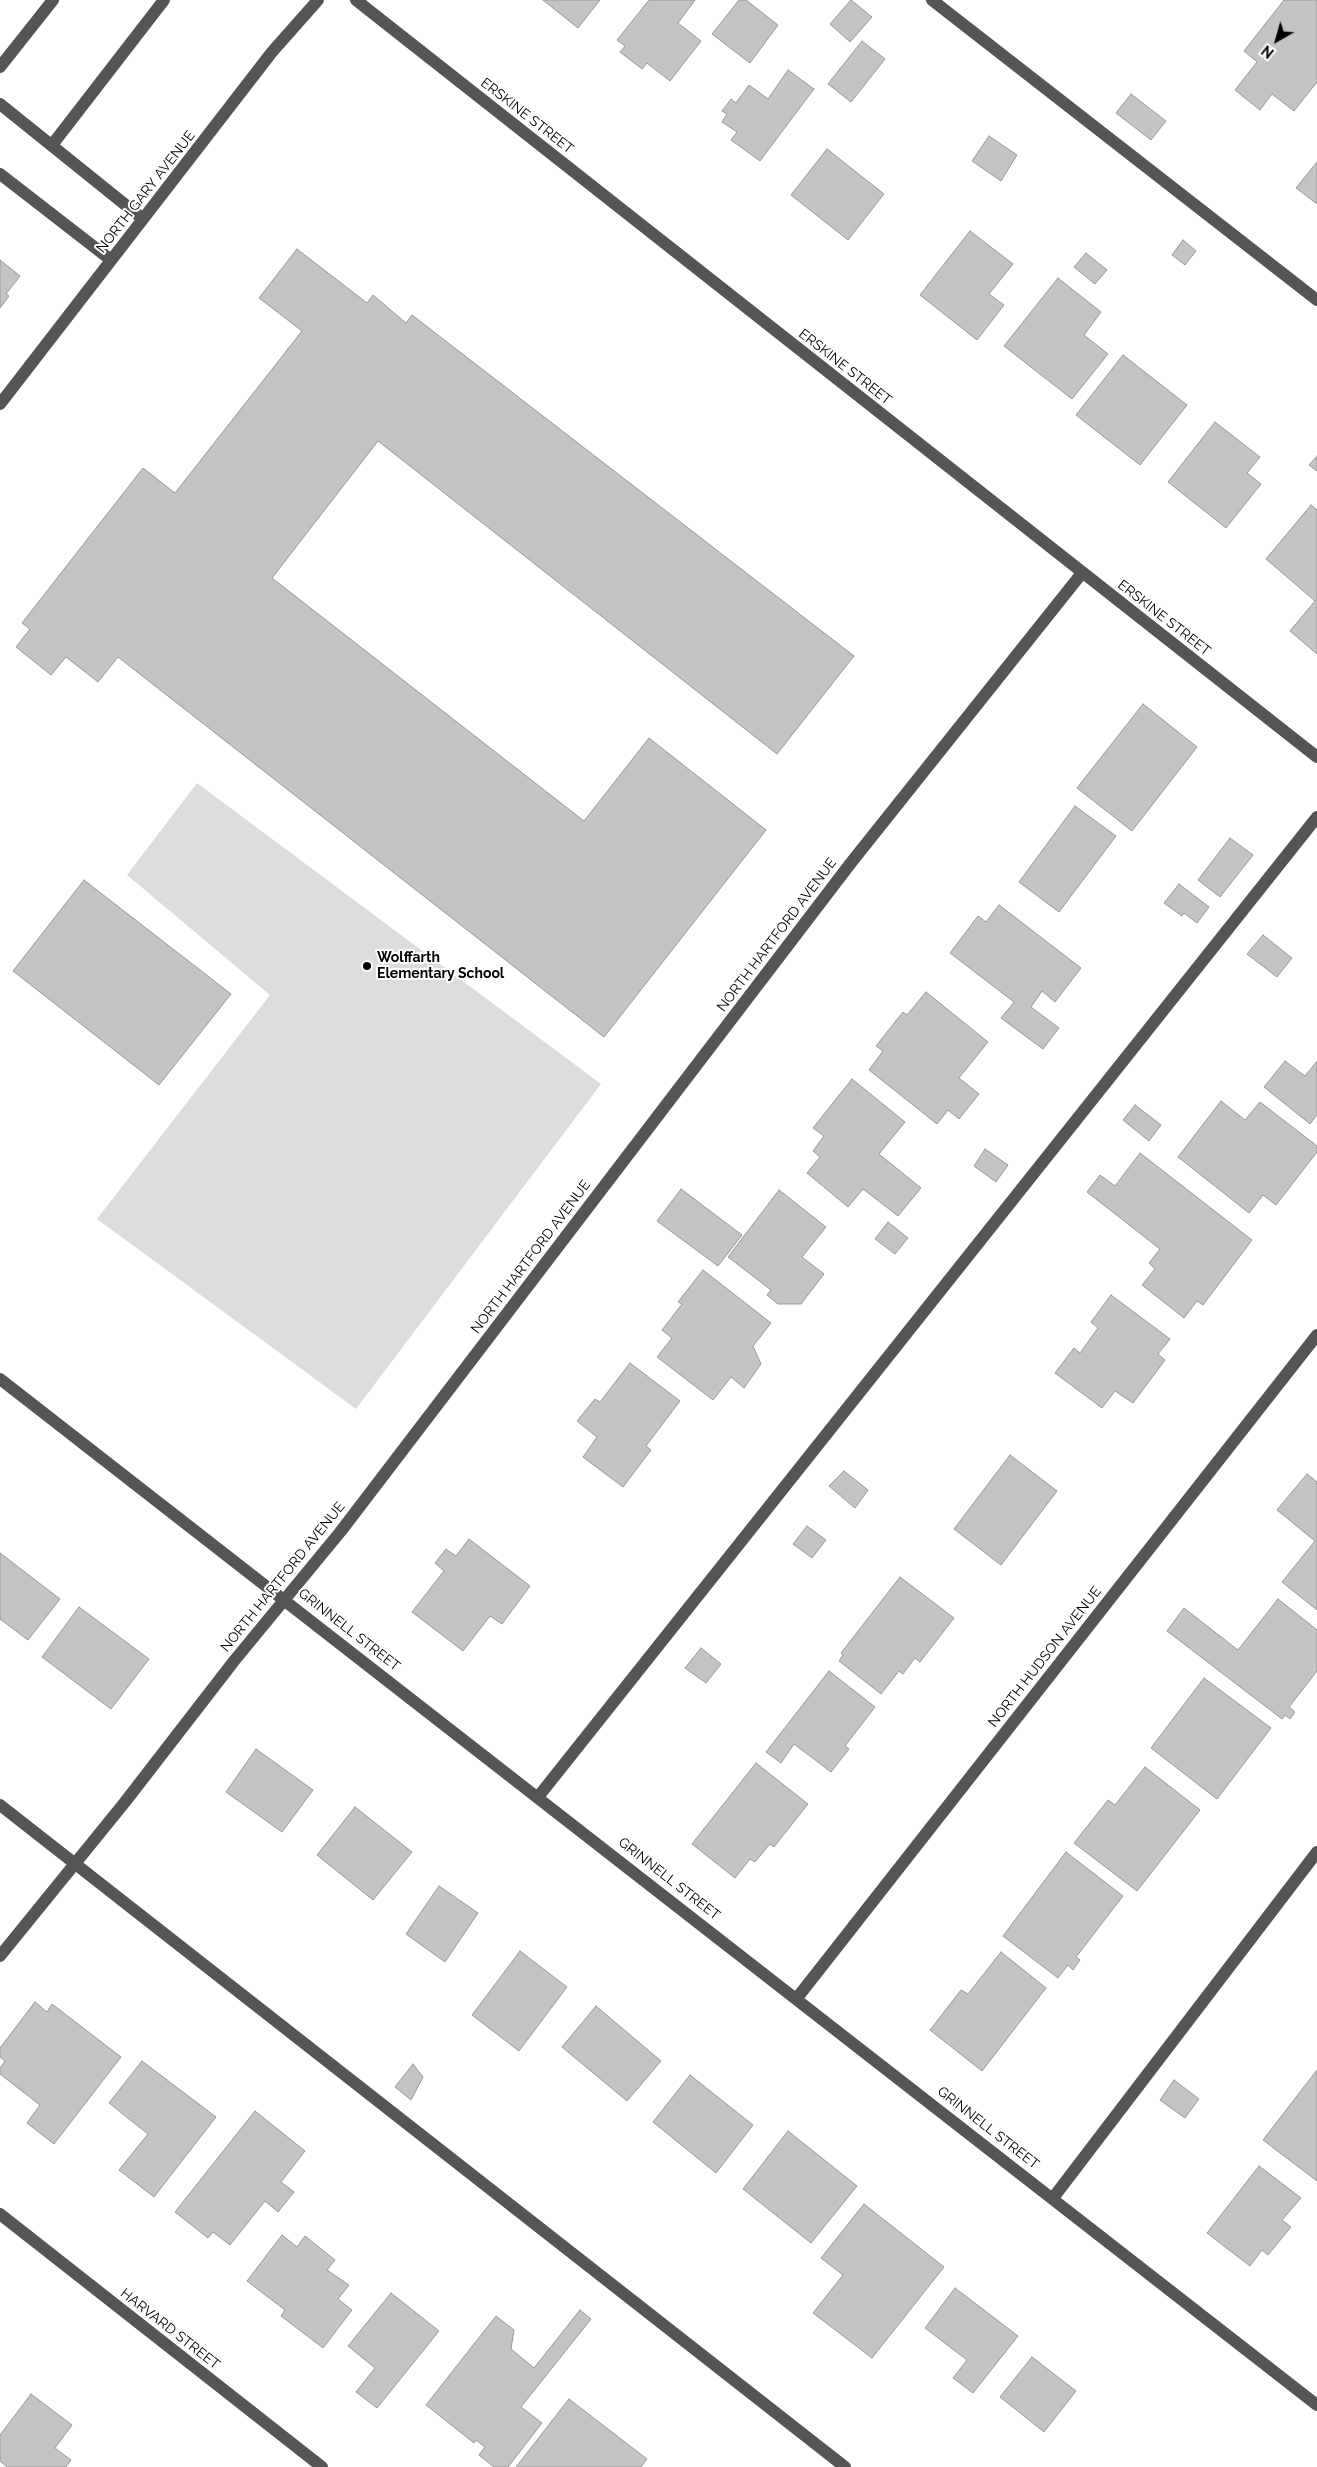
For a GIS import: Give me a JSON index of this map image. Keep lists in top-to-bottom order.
{
  "streets": {
    "street": [
      "ERSKINE STREET",
      "NORTH GARY AVENUE",
      "NORTH HARTFORD AVENUE",
      "GRINNELL STREET",
      "NORTH HUDSON AVENUE",
      "HARVARD STREET"
    ]
  },
  "crossings": [
    ["ERSKINE STREET", "NORTH HARTFORD AVENUE"],
    ["NORTH HARTFORD AVENUE", "GRINNELL STREET"],
    ["GRINNELL STREET", "NORTH HUDSON AVENUE"]
  ],
  "places": ["Wolffarth Elementary School"],
  "north": "bottom left"
}
